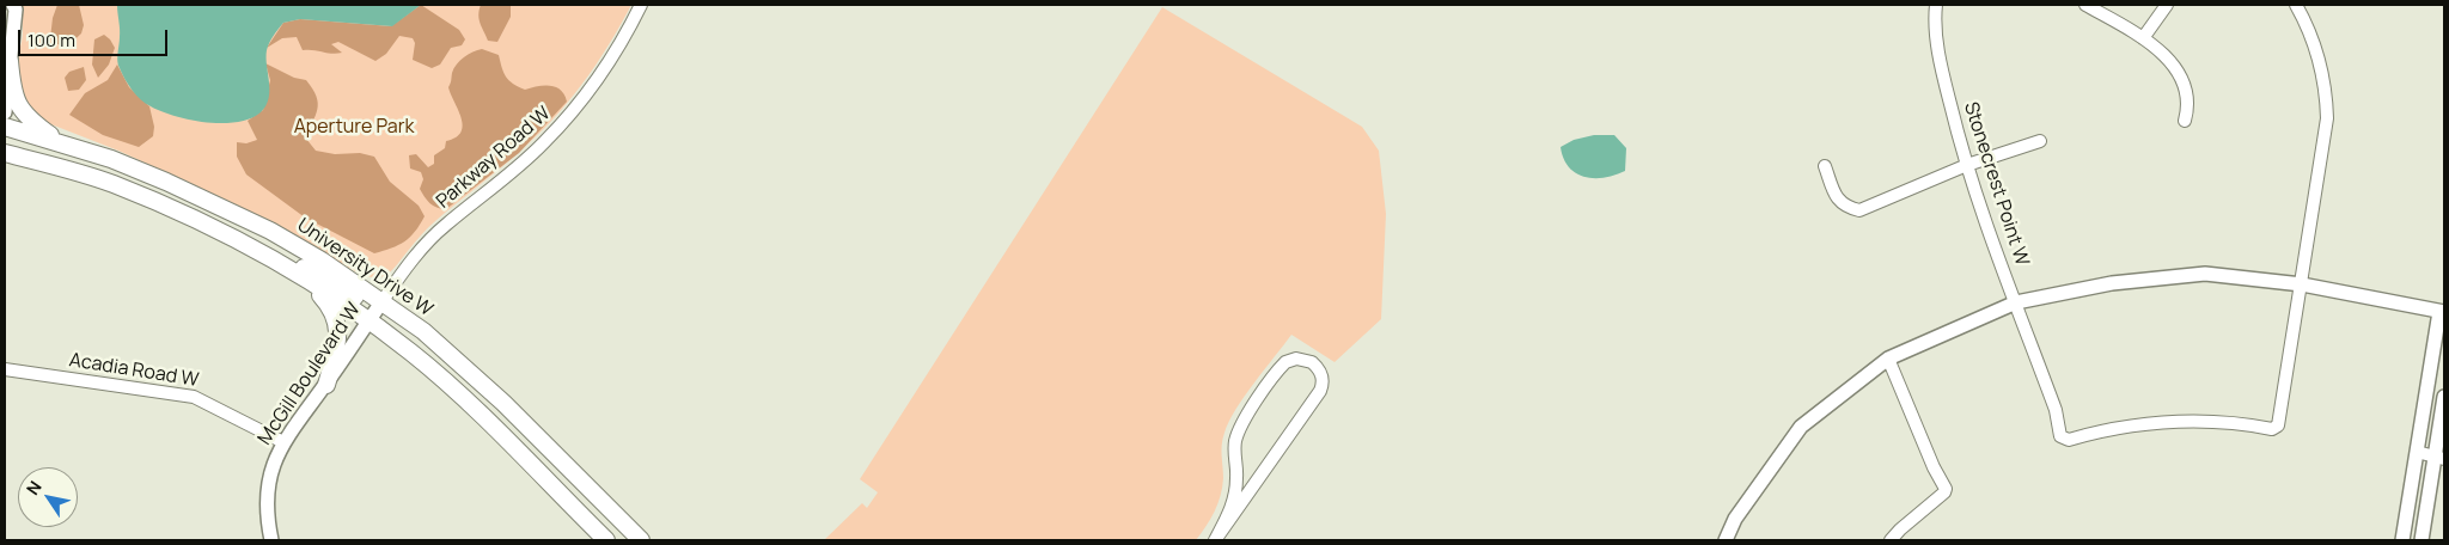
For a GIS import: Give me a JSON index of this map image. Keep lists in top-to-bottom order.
{
  "streets": {
    "main road": ["University Drive W"],
    "street": [
      "Parkway Road W",
      "Stonecrest Point W",
      "Acadia Road W",
      "McGill Boulevard W"
    ]
  },
  "crossings": [
    ["Parkway Road W", "University Drive W"],
    ["Parkway Road W", "McGill Boulevard W"],
    ["University Drive W", "McGill Boulevard W"],
    ["Acadia Road W", "McGill Boulevard W"]
  ],
  "parks": ["Aperture Park"],
  "scale_bar": "100 m",
  "north": "top left"
}
